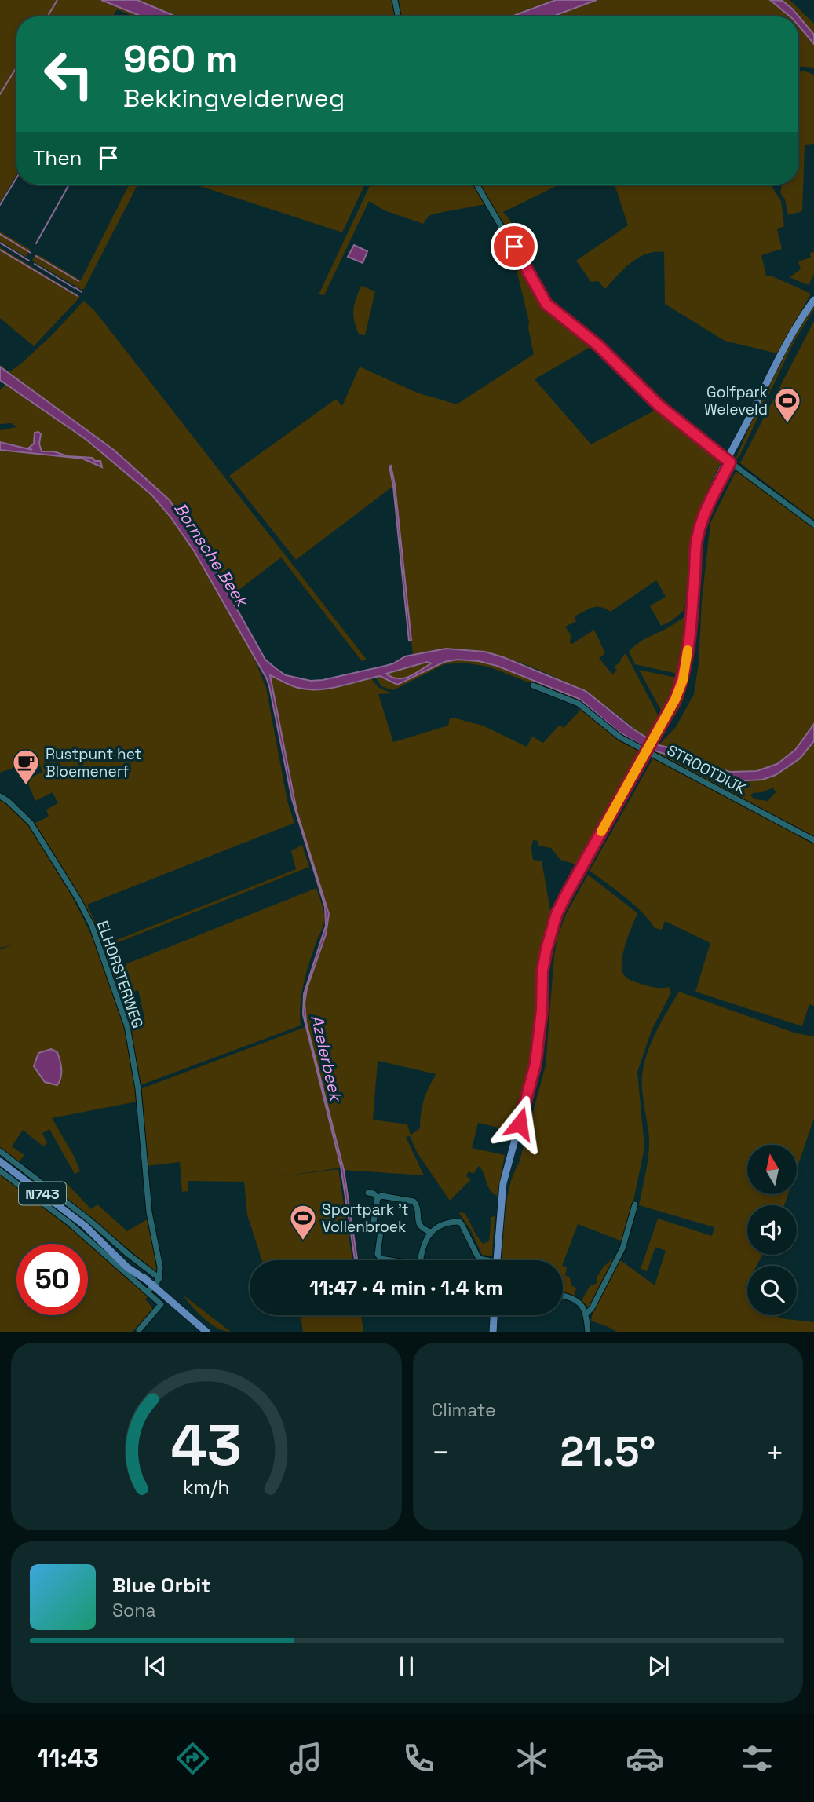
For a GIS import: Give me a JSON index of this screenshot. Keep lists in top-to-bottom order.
{
  "streets": {
    "main road": ["N743"],
    "street": ["STROOTDIJK", "ELHORSTERWEG"]
  },
  "water": ["Bornsche Beek", "Azelerbeek"],
  "places": {
    "sports": ["Golfpark Weleveld", "Sportpark 't Vollenbroek"],
    "cafe": ["Rustpunt het Bloemenerf"]
  },
  "north": "top",
  "page": {
    "turn": ["960 m", "Bekkingvelderweg"],
    "then": "Then",
    "limit": "50",
    "trip": "11:47 · 4 min · 1.4 km",
    "tile": "Climate",
    "heat": ["−", "21.5°", "+"],
    "song": ["Blue Orbit", "Sona"],
    "tabs": "11:43",
    "gauge": ["43", "km/h"]
  }
}
